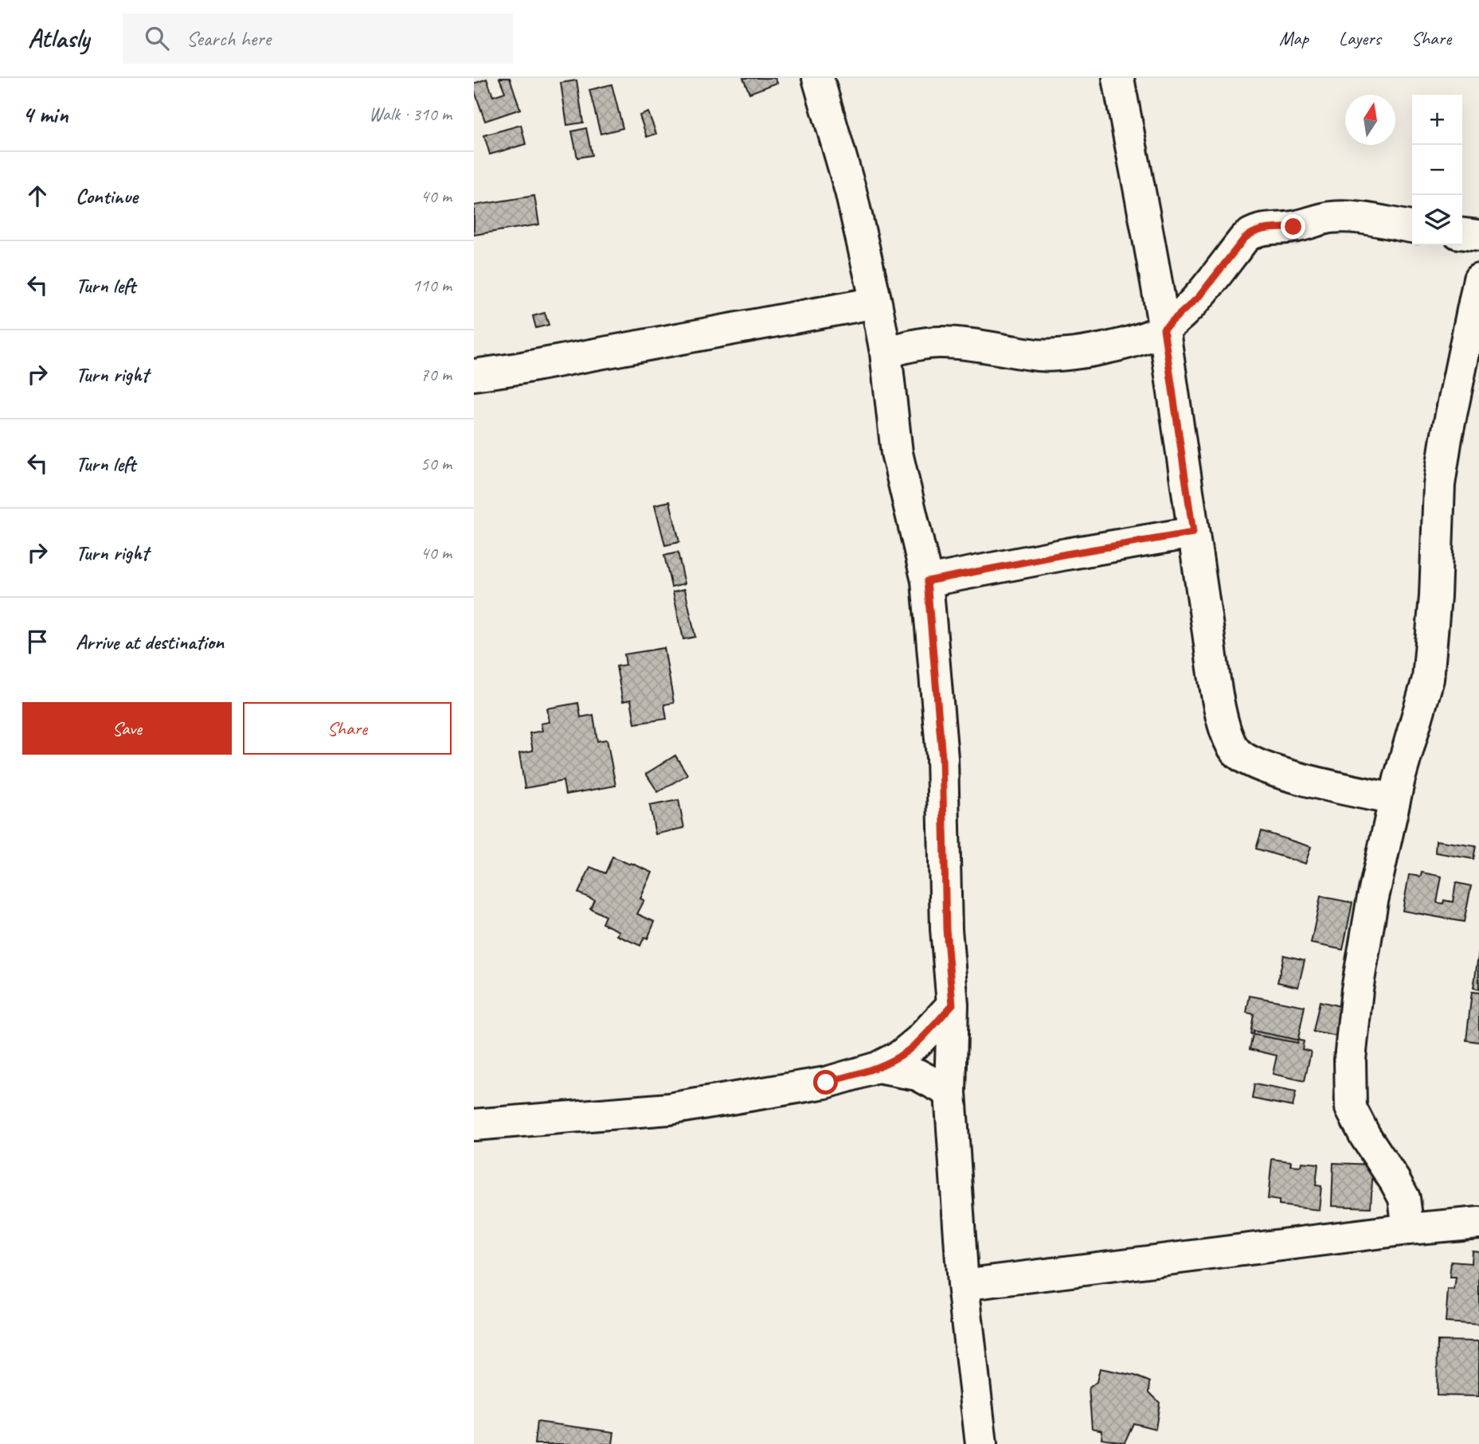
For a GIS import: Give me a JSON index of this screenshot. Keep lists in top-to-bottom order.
{
  "north": "top",
  "page": {
    "header": "Atlasly",
    "search": "Search here",
    "nav": ["Map", "Layers", "Share"],
    "heading": ["4 min", "Walk · 310 m"],
    "map_buttons": ["+", "−"],
    "list": [
      ["Continue", "40 m"],
      ["Turn left", "110 m"],
      ["Turn right", "70 m"],
      ["Turn left", "50 m"],
      ["Turn right", "40 m"],
      "Arrive at destination"
    ],
    "buttons": ["Save", "Share"]
  }
}
